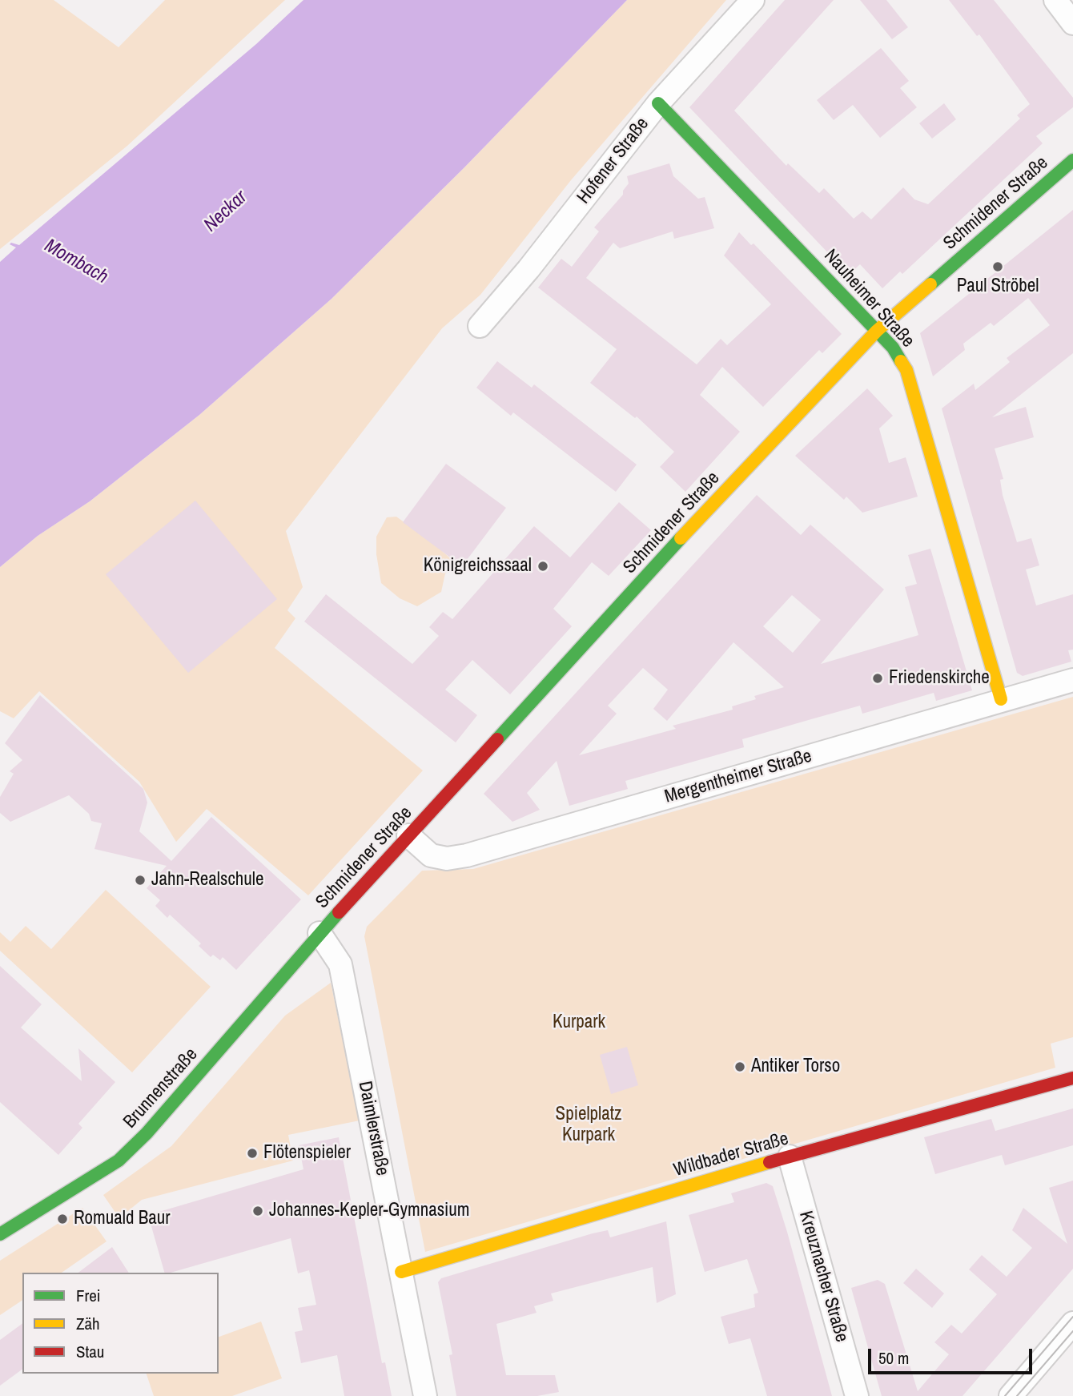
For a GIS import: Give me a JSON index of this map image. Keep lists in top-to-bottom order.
{
  "streets": {
    "main road": [
      "Schmidener Straße",
      "Nauheimer Straße",
      "Brunnenstraße",
      "Wildbader Straße"
    ],
    "street": [
      "Hofener Straße",
      "Mergentheimer Straße",
      "Daimlerstraße",
      "Kreuznacher Straße"
    ]
  },
  "crossings": [
    ["Hofener Straße", "Nauheimer Straße"],
    ["Schmidener Straße", "Nauheimer Straße"],
    ["Schmidener Straße", "Mergentheimer Straße"],
    ["Schmidener Straße", "Brunnenstraße"],
    ["Schmidener Straße", "Daimlerstraße"],
    ["Nauheimer Straße", "Mergentheimer Straße"],
    ["Brunnenstraße", "Daimlerstraße"],
    ["Daimlerstraße", "Wildbader Straße"],
    ["Wildbader Straße", "Kreuznacher Straße"]
  ],
  "water": ["Neckar", "Mombach"],
  "parks": ["Kurpark", "Spielplatz Kurpark"],
  "places": [
    "Paul Ströbel",
    "Königreichssaal",
    "Friedenskirche",
    "Jahn-Realschule",
    "Antiker Torso",
    "Flötenspieler",
    "Johannes-Kepler-Gymnasium",
    "Romuald Baur"
  ],
  "legend": ["Frei", "Zäh", "Stau"],
  "scale_bar": "50 m"
}
